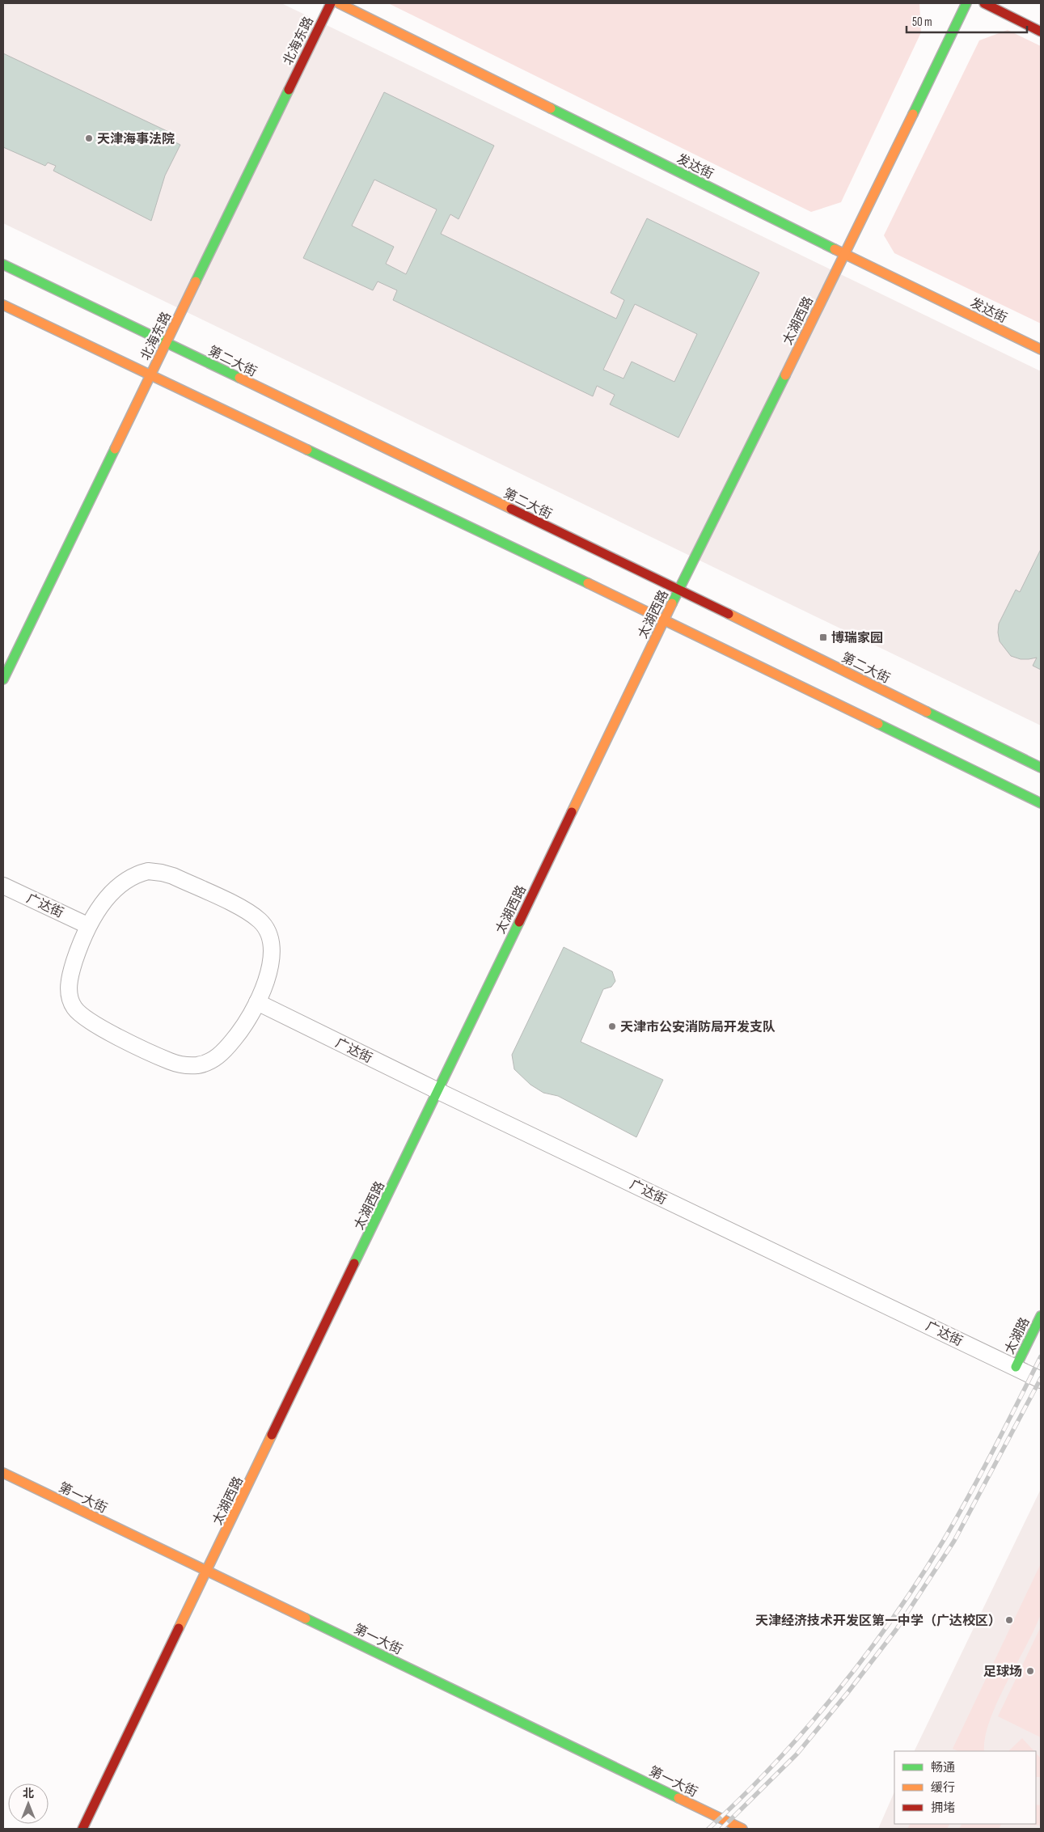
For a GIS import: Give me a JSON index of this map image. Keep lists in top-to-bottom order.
{
  "streets": {
    "street": [
      "北海东路",
      "发达街",
      "太湖西路",
      "第二大街",
      "广达街",
      "太湖路",
      "第一大街"
    ]
  },
  "crossings": [
    ["北海东路", "第二大街"],
    ["发达街", "太湖西路"],
    ["太湖西路", "第二大街"],
    ["太湖西路", "广达街"],
    ["太湖西路", "第一大街"],
    ["广达街", "太湖路"]
  ],
  "places": {
    "other": [
      "天津海事法院",
      "天津市公安消防局开发支队",
      "天津经济技术开发区第一中学（广达校区）",
      "足球场"
    ],
    "transit": ["博瑞家园"]
  },
  "legend": ["畅通", "缓行", "拥堵"],
  "scale_bar": "50 m",
  "north": "top"
}
